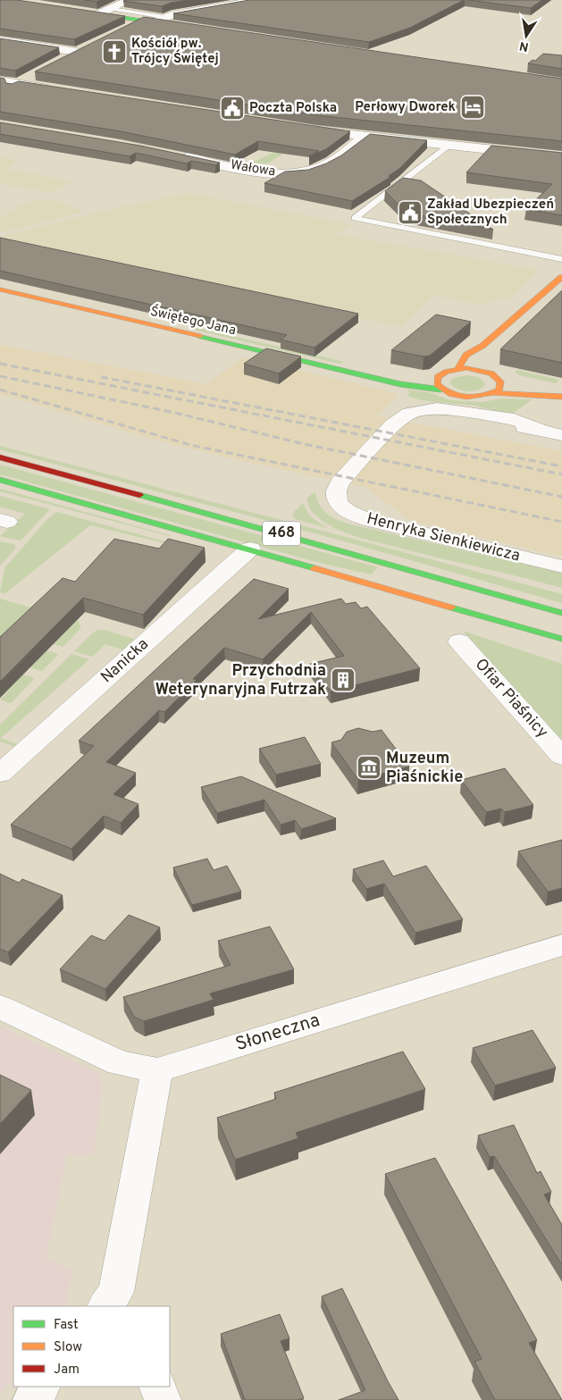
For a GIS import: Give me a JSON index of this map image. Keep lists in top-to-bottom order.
{
  "streets": {
    "street": [
      "Wałowa",
      "Świętego Jana",
      "468",
      "Henryka Sienkiewicza",
      "Nanicka",
      "Ofiar Piaśnicy",
      "Słoneczna"
    ]
  },
  "crossings": [
    ["468", "Nanicka"]
  ],
  "places": {
    "church": ["Kościół pw. Trójcy Świętej"],
    "hotel": ["Perłowy Dworek"],
    "public building": ["Poczta Polska", "Zakład Ubezpieczeń Społecznych"],
    "building": ["Przychodnia Weterynaryjna Futrzak"],
    "museum": ["Muzeum Piaśnickie"]
  },
  "legend": ["Fast", "Slow", "Jam"],
  "north": "bottom"
}
